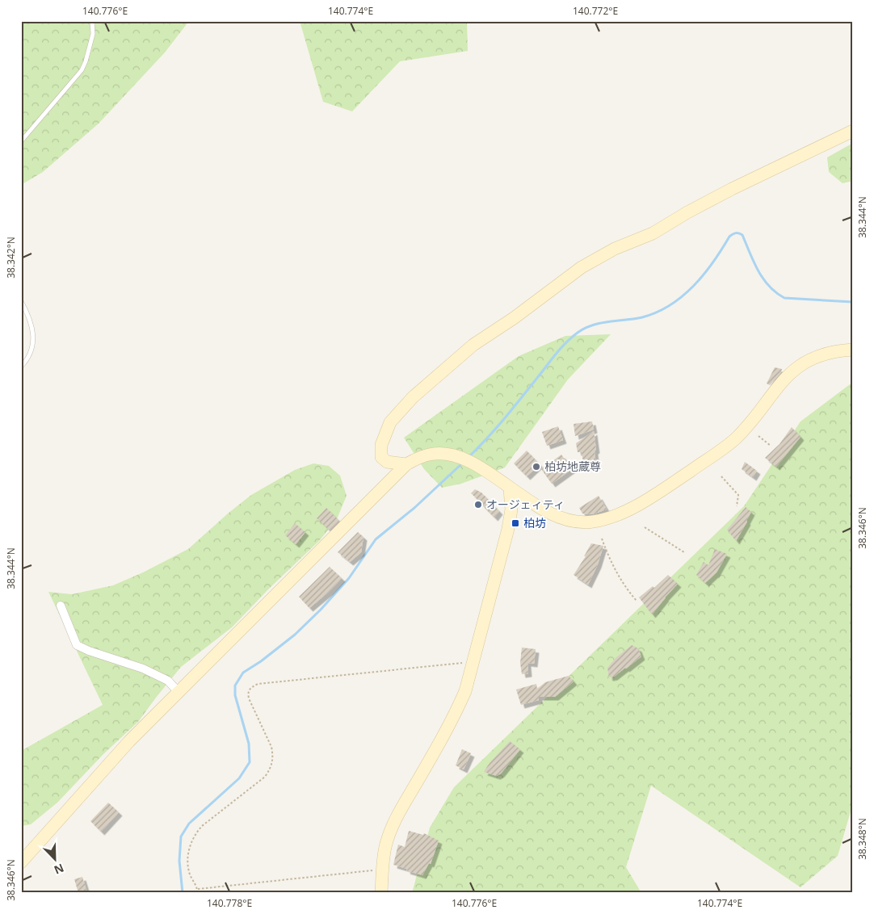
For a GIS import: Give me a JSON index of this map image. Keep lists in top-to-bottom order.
{
  "places": {
    "other": ["柏坊地蔵尊", "オージェィティ"],
    "transit": ["柏坊"]
  },
  "north": "bottom right",
  "coordinates": [
    "140.776°E",
    "140.774°E",
    "140.772°E",
    "38.344°N",
    "38.342°N",
    "38.346°N",
    "38.348°N",
    "140.778°E"
  ]
}
